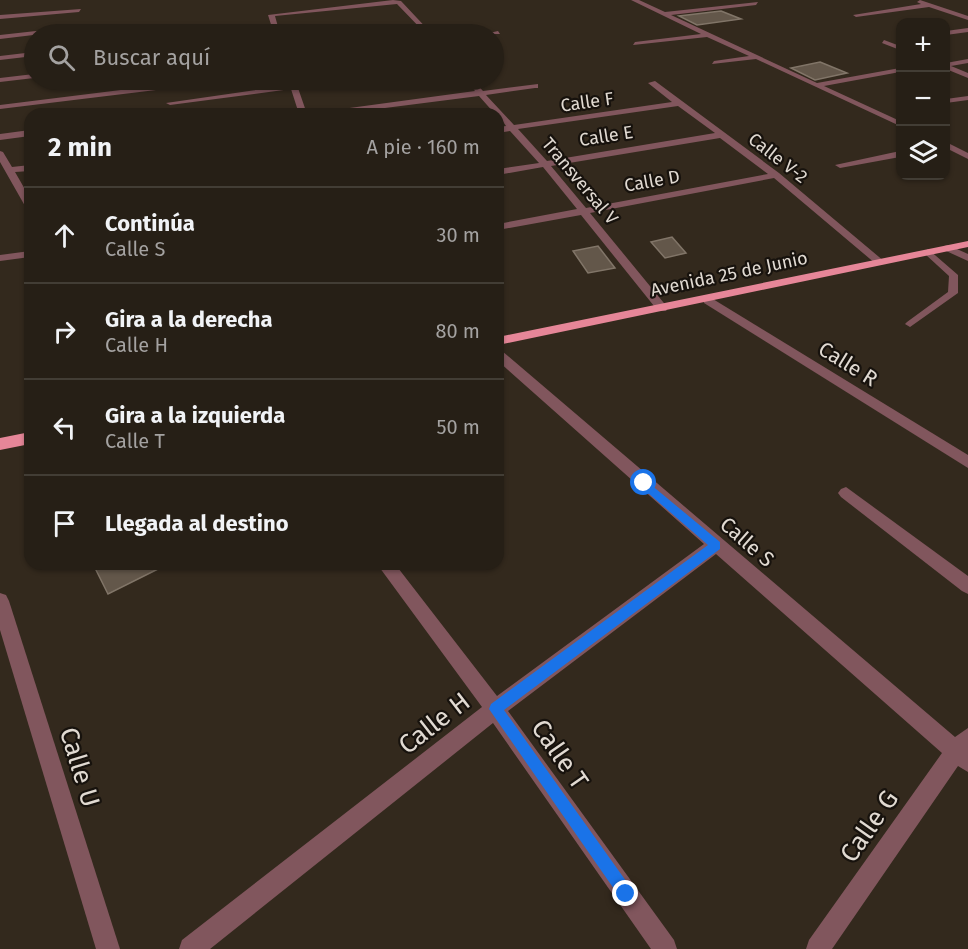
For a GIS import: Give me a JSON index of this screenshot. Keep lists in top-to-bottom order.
{
  "streets": {
    "highway": ["Avenida 25 de Junio"],
    "street": [
      "Calle F",
      "Calle E",
      "Calle V-2",
      "Transversal V",
      "Calle D",
      "Calle R",
      "Calle S",
      "Calle H",
      "Calle T",
      "Calle U",
      "Calle G"
    ]
  },
  "crossings": [
    ["Calle F", "Calle V-2"],
    ["Calle F", "Transversal V"],
    ["Calle E", "Calle V-2"],
    ["Calle E", "Transversal V"],
    ["Calle V-2", "Calle D"],
    ["Calle V-2", "Avenida 25 de Junio"],
    ["Transversal V", "Calle D"],
    ["Transversal V", "Avenida 25 de Junio"],
    ["Avenida 25 de Junio", "Calle R"],
    ["Calle S", "Calle H"],
    ["Calle S", "Calle G"],
    ["Calle H", "Calle T"]
  ],
  "page": {
    "map_buttons": ["+", "−"],
    "search": "Buscar aquí",
    "heading": ["2 min", "A pie · 160 m"],
    "list": [
      ["Continúa", "Calle S", "30 m"],
      ["Gira a la derecha", "Calle H", "80 m"],
      ["Gira a la izquierda", "Calle T", "50 m"],
      "Llegada al destino"
    ]
  }
}
